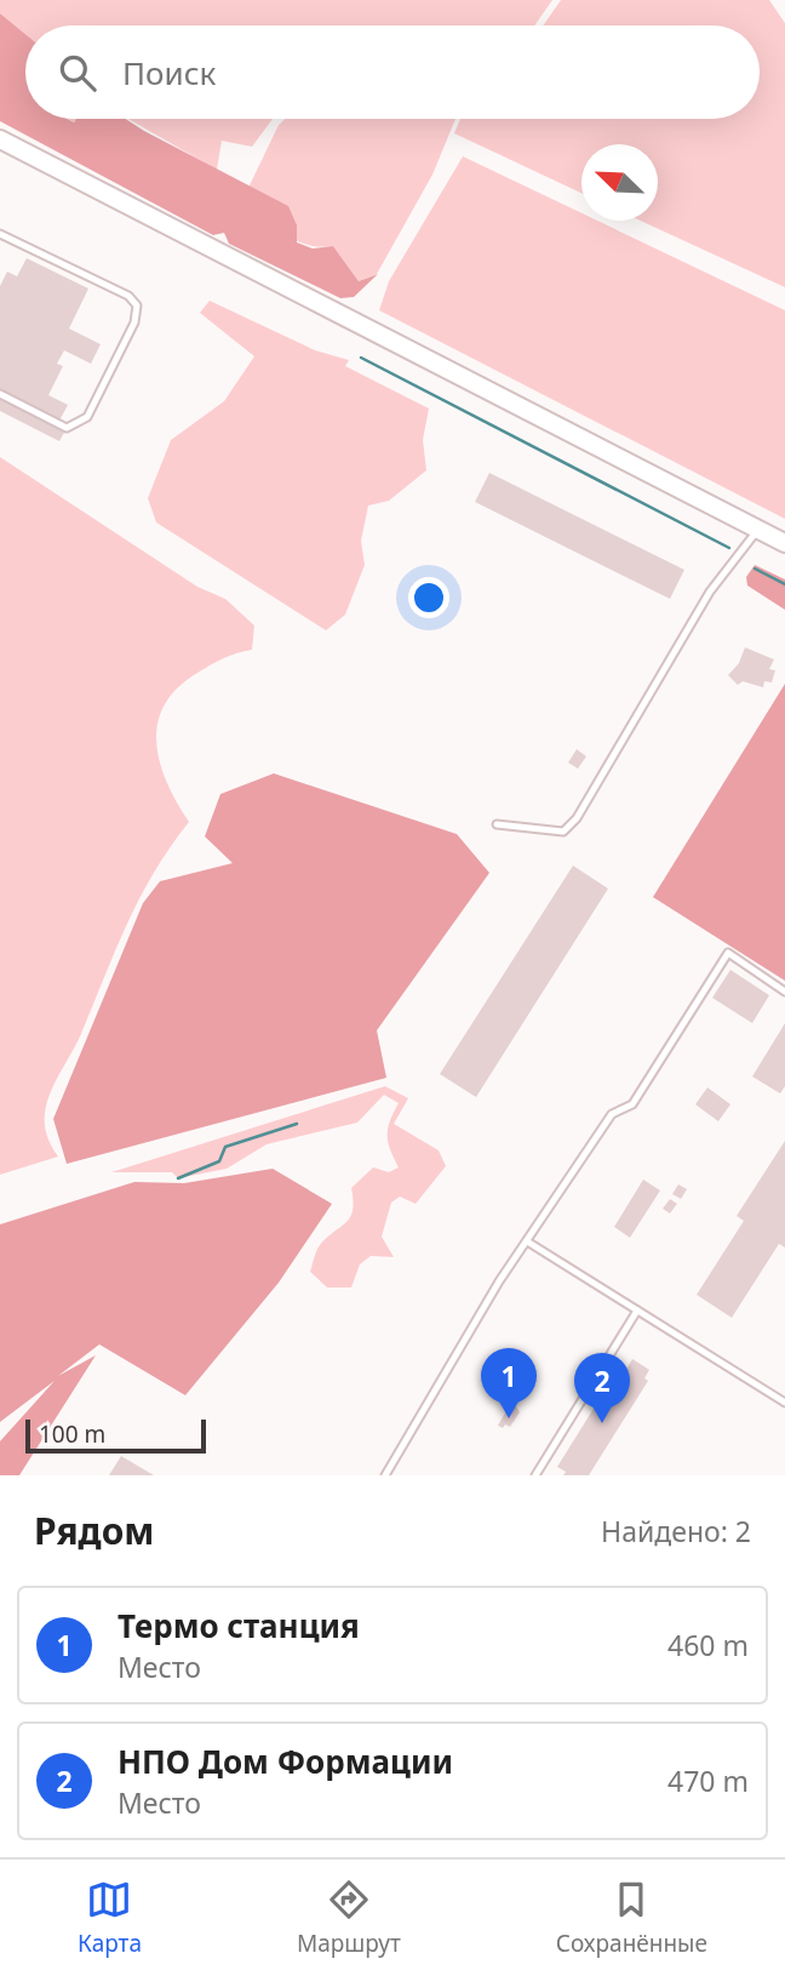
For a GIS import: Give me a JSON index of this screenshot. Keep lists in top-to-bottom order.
{
  "scale_bar": "100 m",
  "north": "top left",
  "page": {
    "search": "Поиск",
    "pins": ["1", "2"],
    "scale": "100 m",
    "heading": ["Рядом", "Найдено: 2"],
    "list": [
      {
        "mark": "1",
        "name": "Термо станция",
        "note": "Место",
        "value": "460 m"
      },
      {
        "mark": "2",
        "name": "НПО Дом Формации",
        "note": "Место",
        "value": "470 m"
      }
    ],
    "nav": ["Карта", "Маршрут", "Сохранённые"]
  }
}
